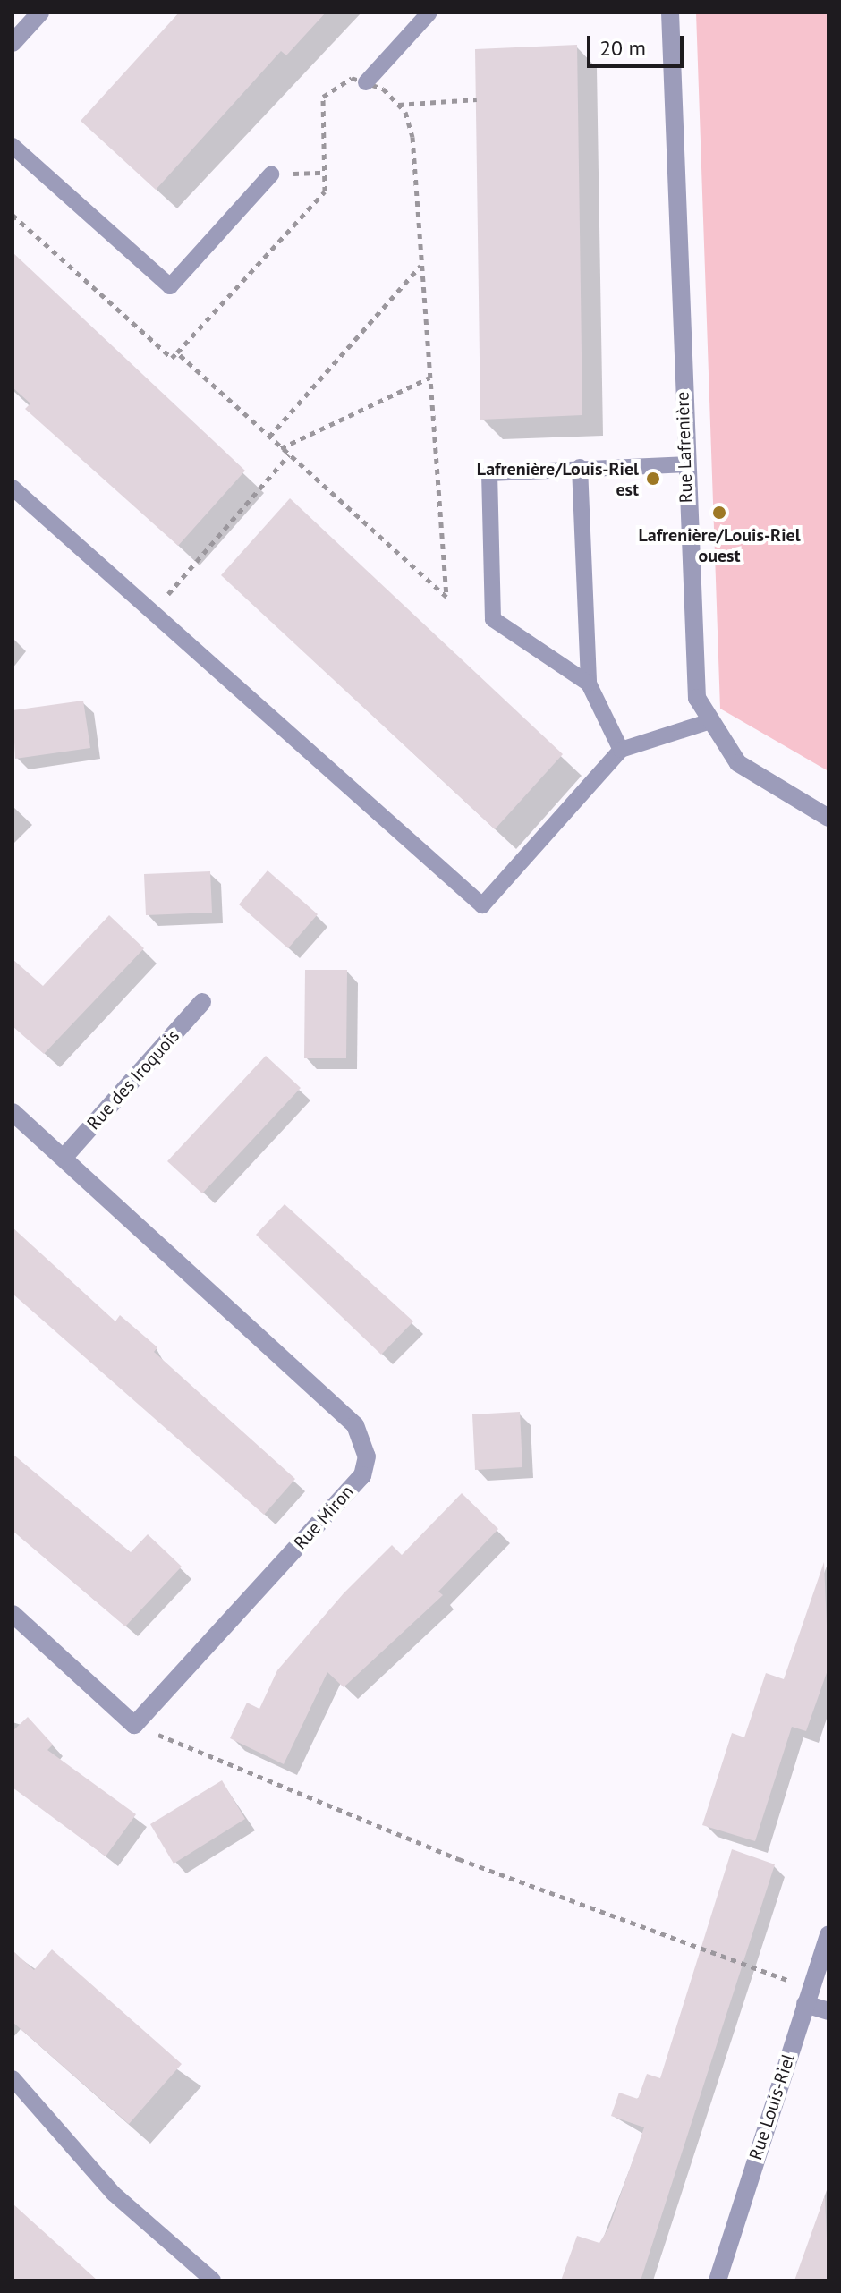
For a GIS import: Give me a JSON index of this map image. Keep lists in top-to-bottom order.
{
  "streets": {
    "street": [
      "Rue Lafrenière",
      "Rue des Iroquois",
      "Rue Miron",
      "Rue Louis-Riel"
    ]
  },
  "crossings": [
    ["Rue des Iroquois", "Rue Miron"]
  ],
  "places": ["Lafrenière/Louis-Riel est", "Lafrenière/Louis-Riel ouest"],
  "scale_bar": "20 m"
}
